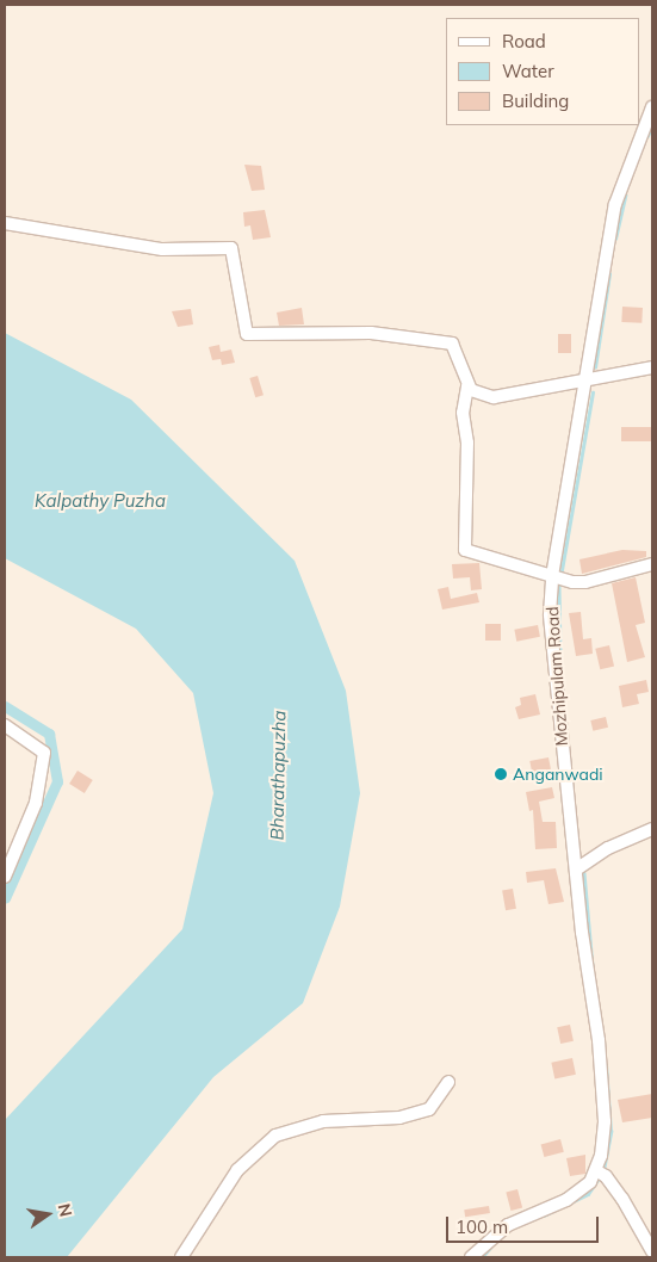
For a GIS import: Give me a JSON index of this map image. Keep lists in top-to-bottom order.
{
  "streets": {
    "street": ["Mozhipulam Road"]
  },
  "water": ["Kalpathy Puzha", "Bharathapuzha"],
  "places": ["Anganwadi"],
  "legend": ["Road", "Water", "Building"],
  "scale_bar": "100 m",
  "north": "right"
}
